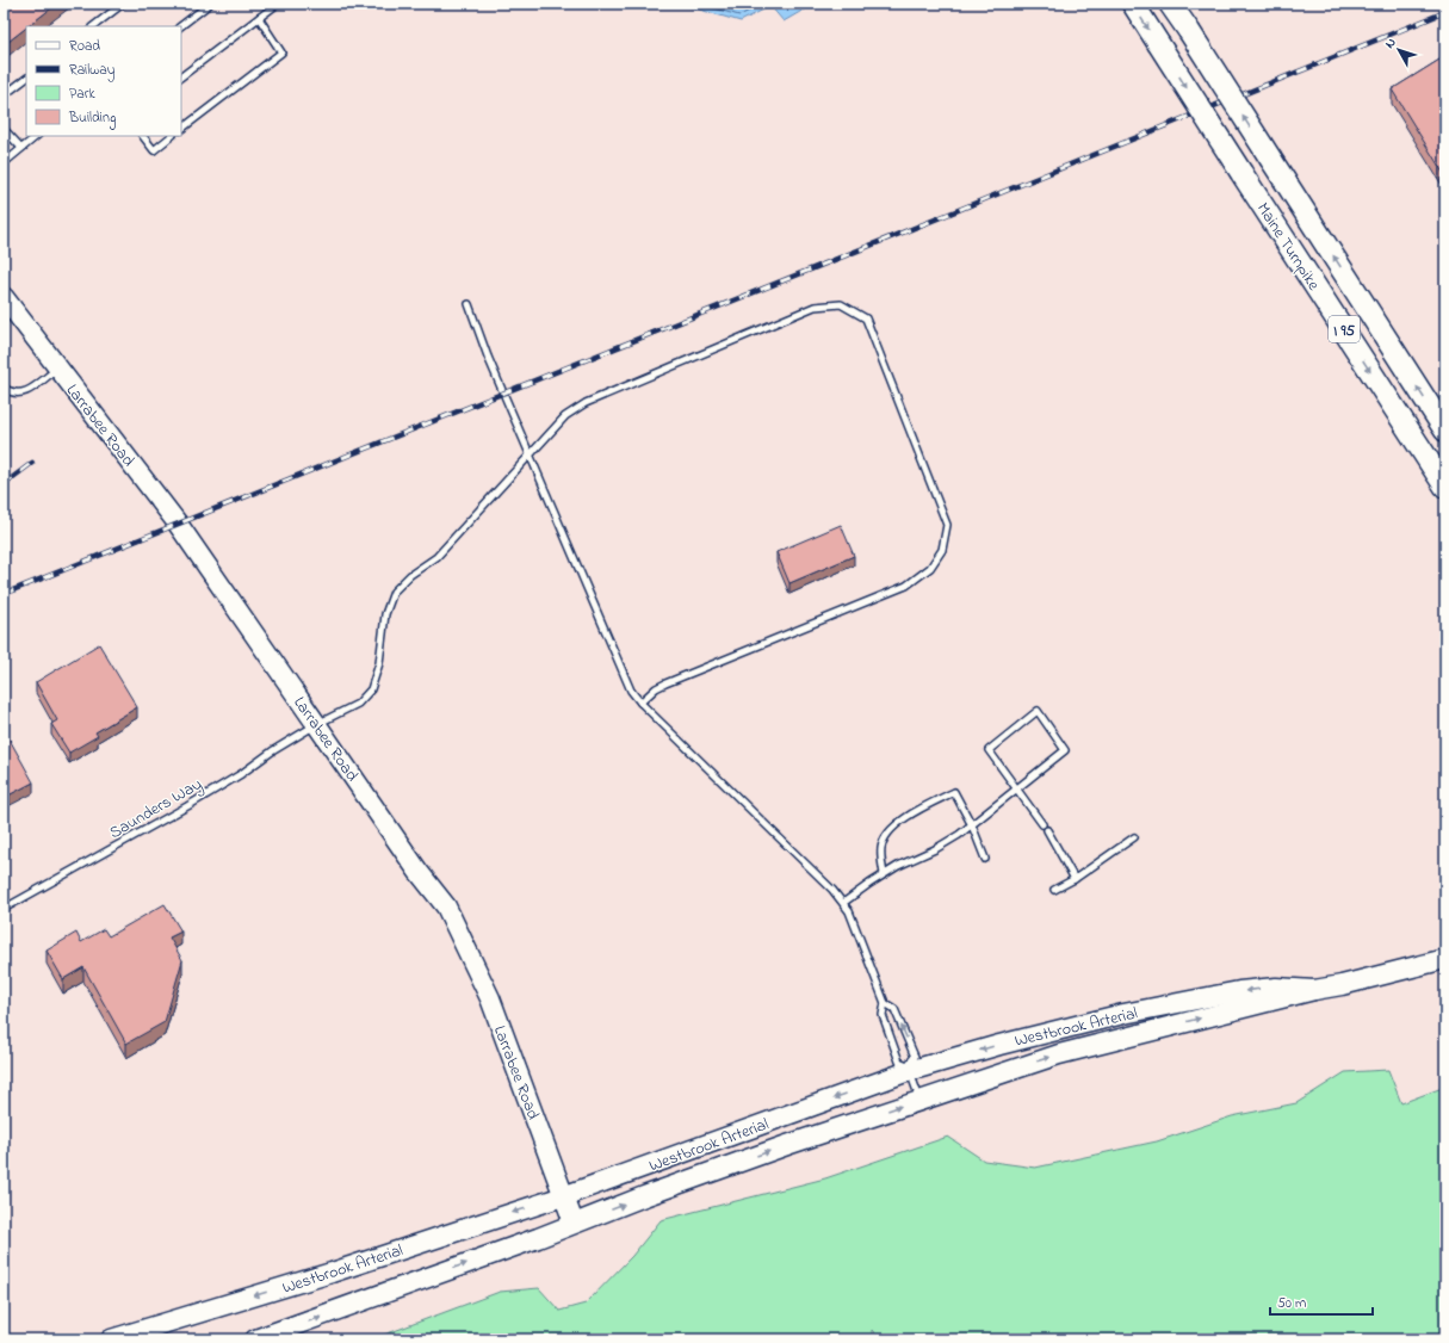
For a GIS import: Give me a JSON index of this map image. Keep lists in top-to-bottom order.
{
  "streets": {
    "highway": ["Maine Turnpike", "I 95"],
    "main road": ["Larrabee Road", "Westbrook Arterial"],
    "lane": ["Saunders Way"]
  },
  "crossings": [
    ["Larrabee Road", "Saunders Way"],
    ["Larrabee Road", "Westbrook Arterial"]
  ],
  "legend": [
    "Road",
    "Railway",
    "Park",
    "Building"
  ],
  "scale_bar": "50 m",
  "north": "top left"
}
